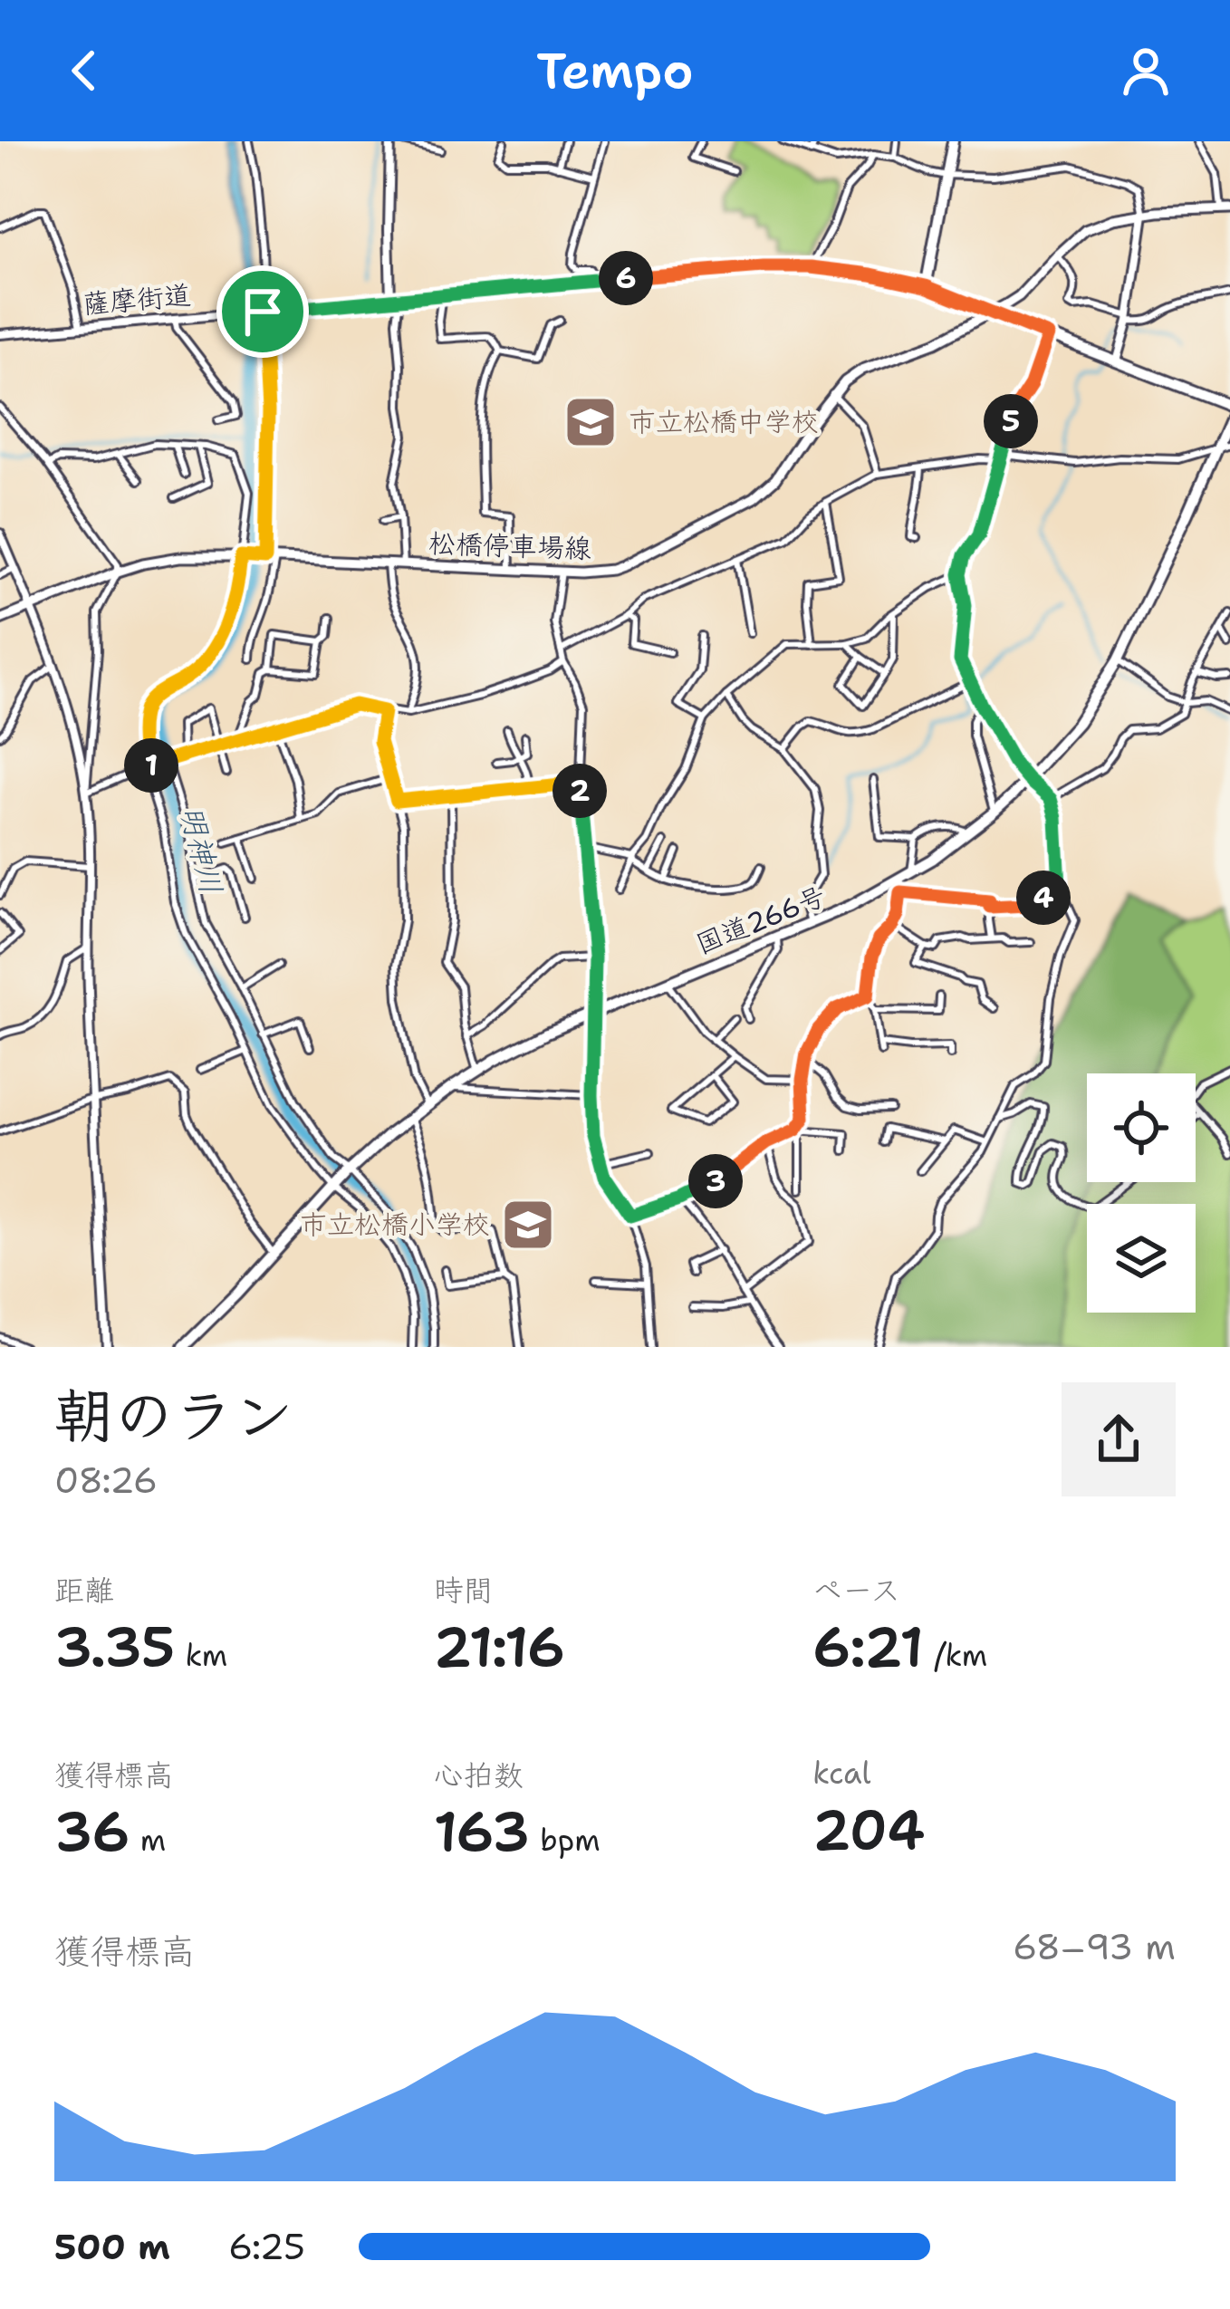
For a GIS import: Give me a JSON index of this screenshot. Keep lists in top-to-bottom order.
{
  "streets": {
    "main road": ["松橋停車場線", "国道266号"],
    "street": ["薩摩街道"]
  },
  "water": ["明神川"],
  "places": {
    "school or university": ["市立松橋中学校", "市立松橋小学校"]
  },
  "page": {
    "header": "Tempo",
    "pins": [
      "6",
      "5",
      "1",
      "2",
      "4",
      "3"
    ],
    "heading": ["朝のラン", "08:26"],
    "stats": [
      ["距離", "3.35 km"],
      ["時間", "21:16"],
      ["ペース", "6:21 /km"],
      ["獲得標高", "36 m"],
      ["心拍数", "163 bpm"],
      ["kcal", "204"]
    ],
    "chart": ["獲得標高", "68–93 m"],
    "list": [
      {
        "name": "500 m",
        "note": "6:25"
      }
    ]
  }
}
